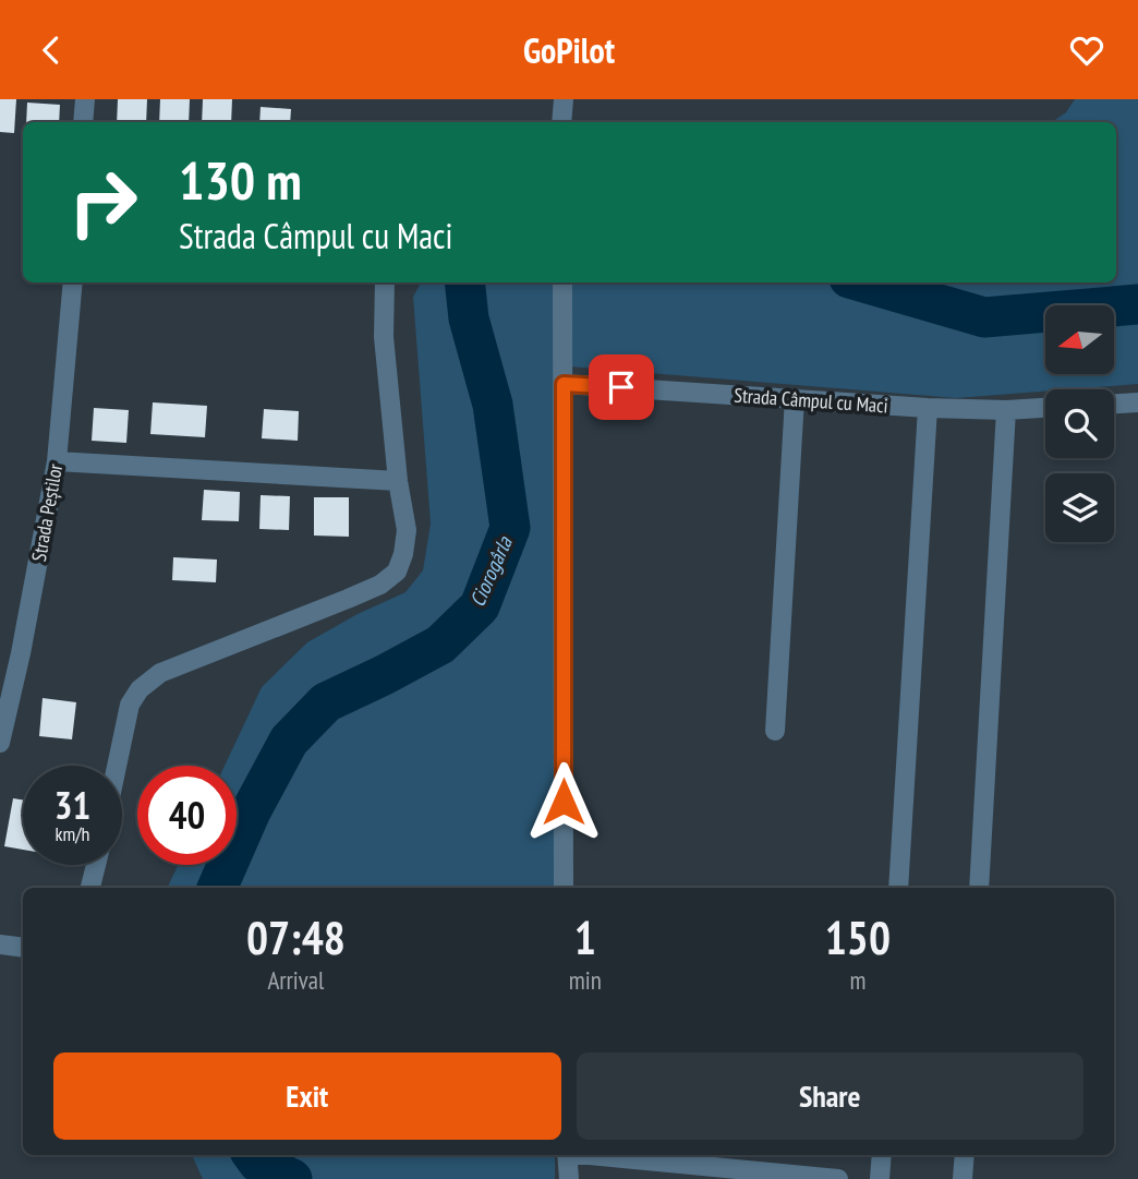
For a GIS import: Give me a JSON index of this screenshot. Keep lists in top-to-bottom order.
{
  "streets": {
    "street": ["Strada Câmpul cu Maci", "Strada Peștilor"]
  },
  "water": ["Ciorogârla"],
  "north": "left",
  "page": {
    "header": "GoPilot",
    "turn": ["130 m", "Strada Câmpul cu Maci"],
    "speed": "31 km/h",
    "limit": "40",
    "eta": [
      "07:48",
      "Arrival",
      "1",
      "min",
      "150",
      "m"
    ],
    "buttons": ["Exit", "Share"]
  }
}
